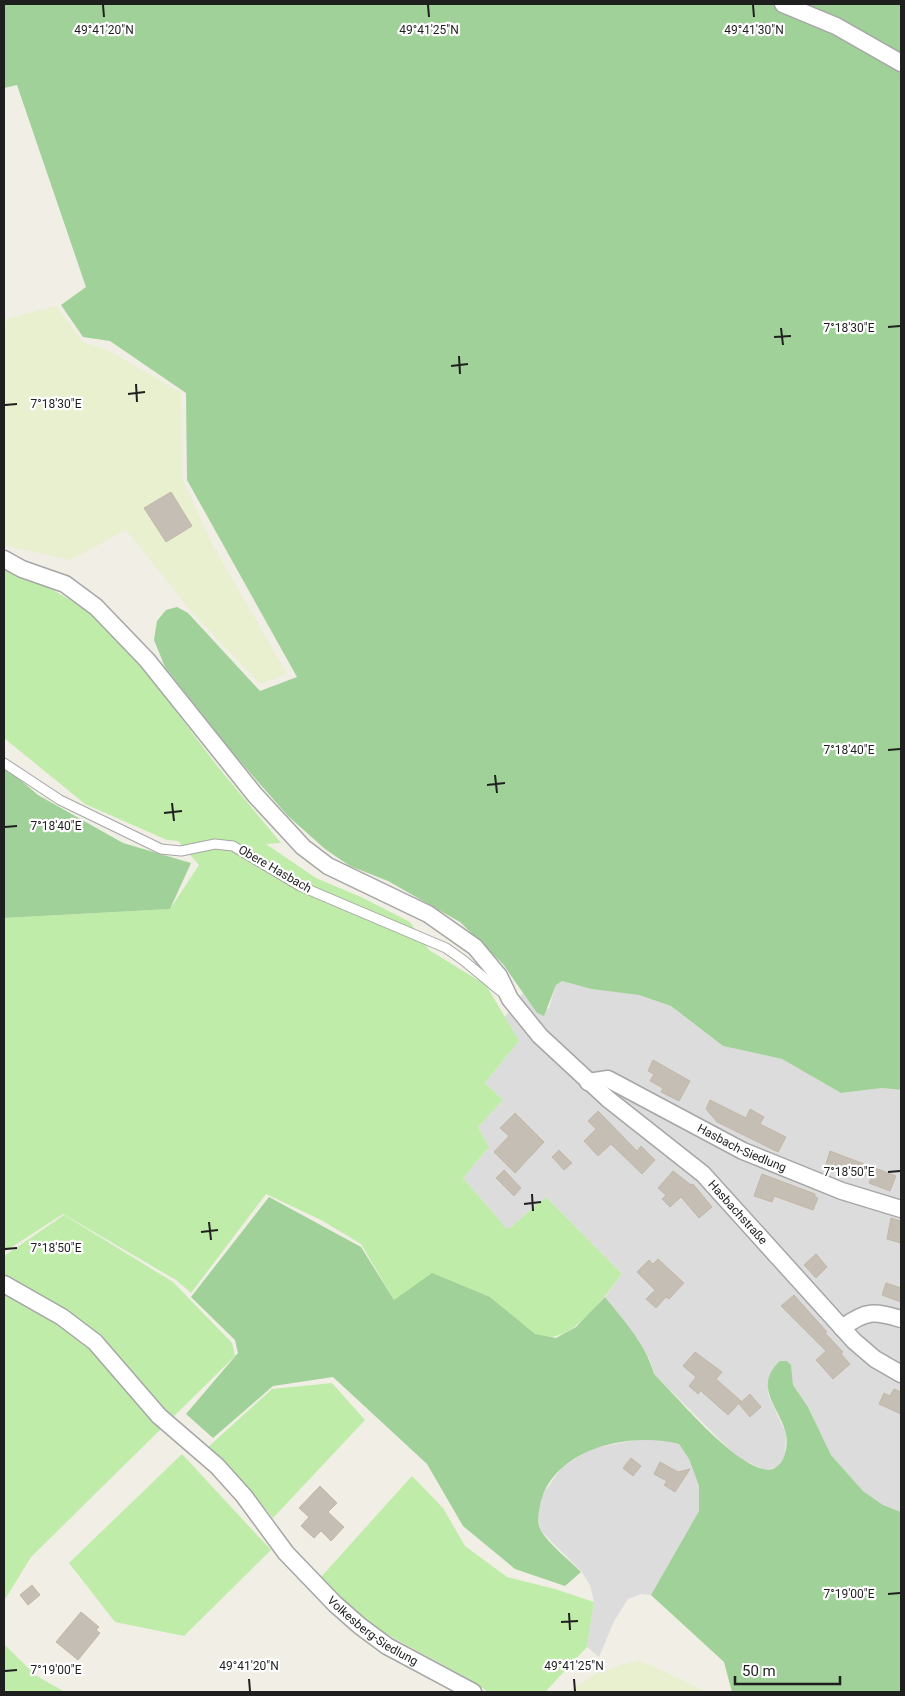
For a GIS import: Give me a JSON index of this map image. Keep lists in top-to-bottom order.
{
  "streets": {
    "street": ["Hasbach-Siedlung", "Hasbachstraße", "Volkesberg-Siedlung"],
    "lane": ["Obere Hasbach"]
  },
  "crossings": [
    ["Obere Hasbach", "Hasbachstraße"],
    ["Hasbach-Siedlung", "Hasbachstraße"]
  ],
  "scale_bar": "50 m",
  "coordinates": [
    "49°41'30\"N",
    "49°41'20\"N",
    "49°41'25\"N",
    "7°18'30\"E",
    "7°18'40\"E",
    "7°18'50\"E",
    "7°19'00\"E"
  ]
}
